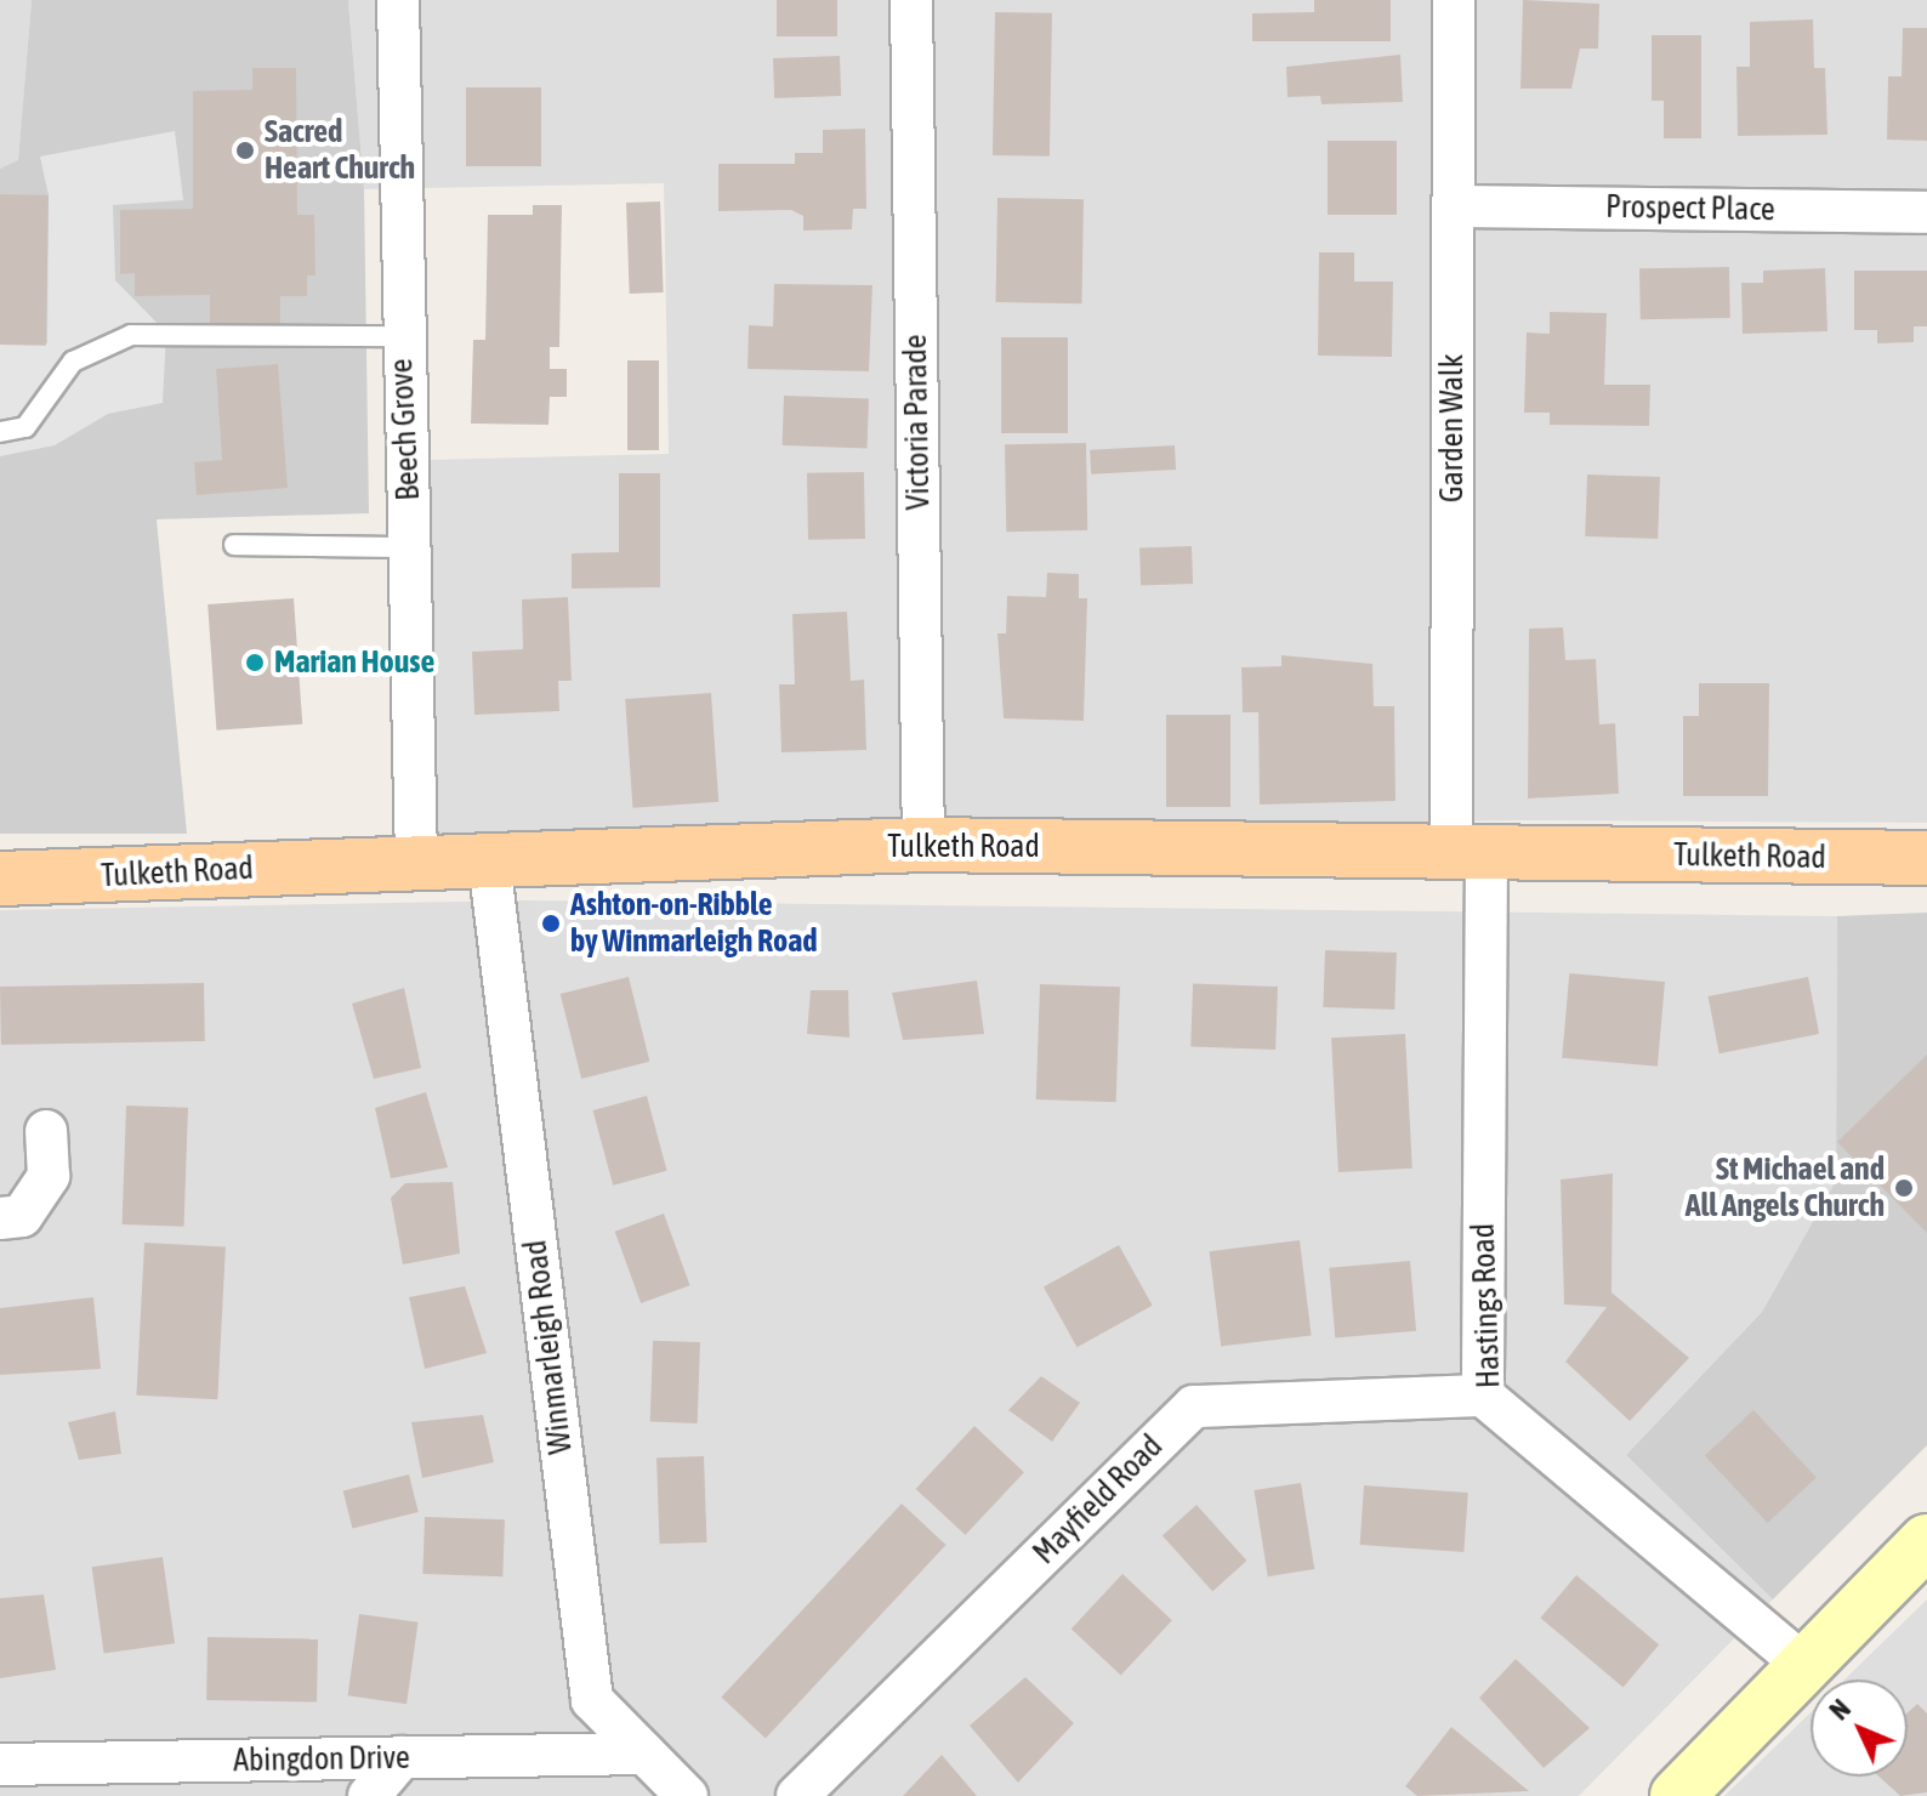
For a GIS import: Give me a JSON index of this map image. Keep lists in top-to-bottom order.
{
  "streets": {
    "main road": ["Tulketh Road"],
    "street": [
      "Prospect Place",
      "Victoria Parade",
      "Garden Walk",
      "Beech Grove",
      "Hastings Road",
      "Winmarleigh Road",
      "Mayfield Road",
      "Abingdon Drive"
    ]
  },
  "crossings": [
    ["Prospect Place", "Garden Walk"],
    ["Victoria Parade", "Tulketh Road"],
    ["Garden Walk", "Tulketh Road"],
    ["Garden Walk", "Hastings Road"],
    ["Beech Grove", "Tulketh Road"],
    ["Tulketh Road", "Hastings Road"],
    ["Tulketh Road", "Winmarleigh Road"],
    ["Hastings Road", "Mayfield Road"],
    ["Winmarleigh Road", "Abingdon Drive"]
  ],
  "places": [
    "Sacred Heart Church",
    "Marian House",
    "Ashton-on-Ribble by Winmarleigh Road",
    "St Michael and All Angels Church"
  ],
  "north": "top left"
}
